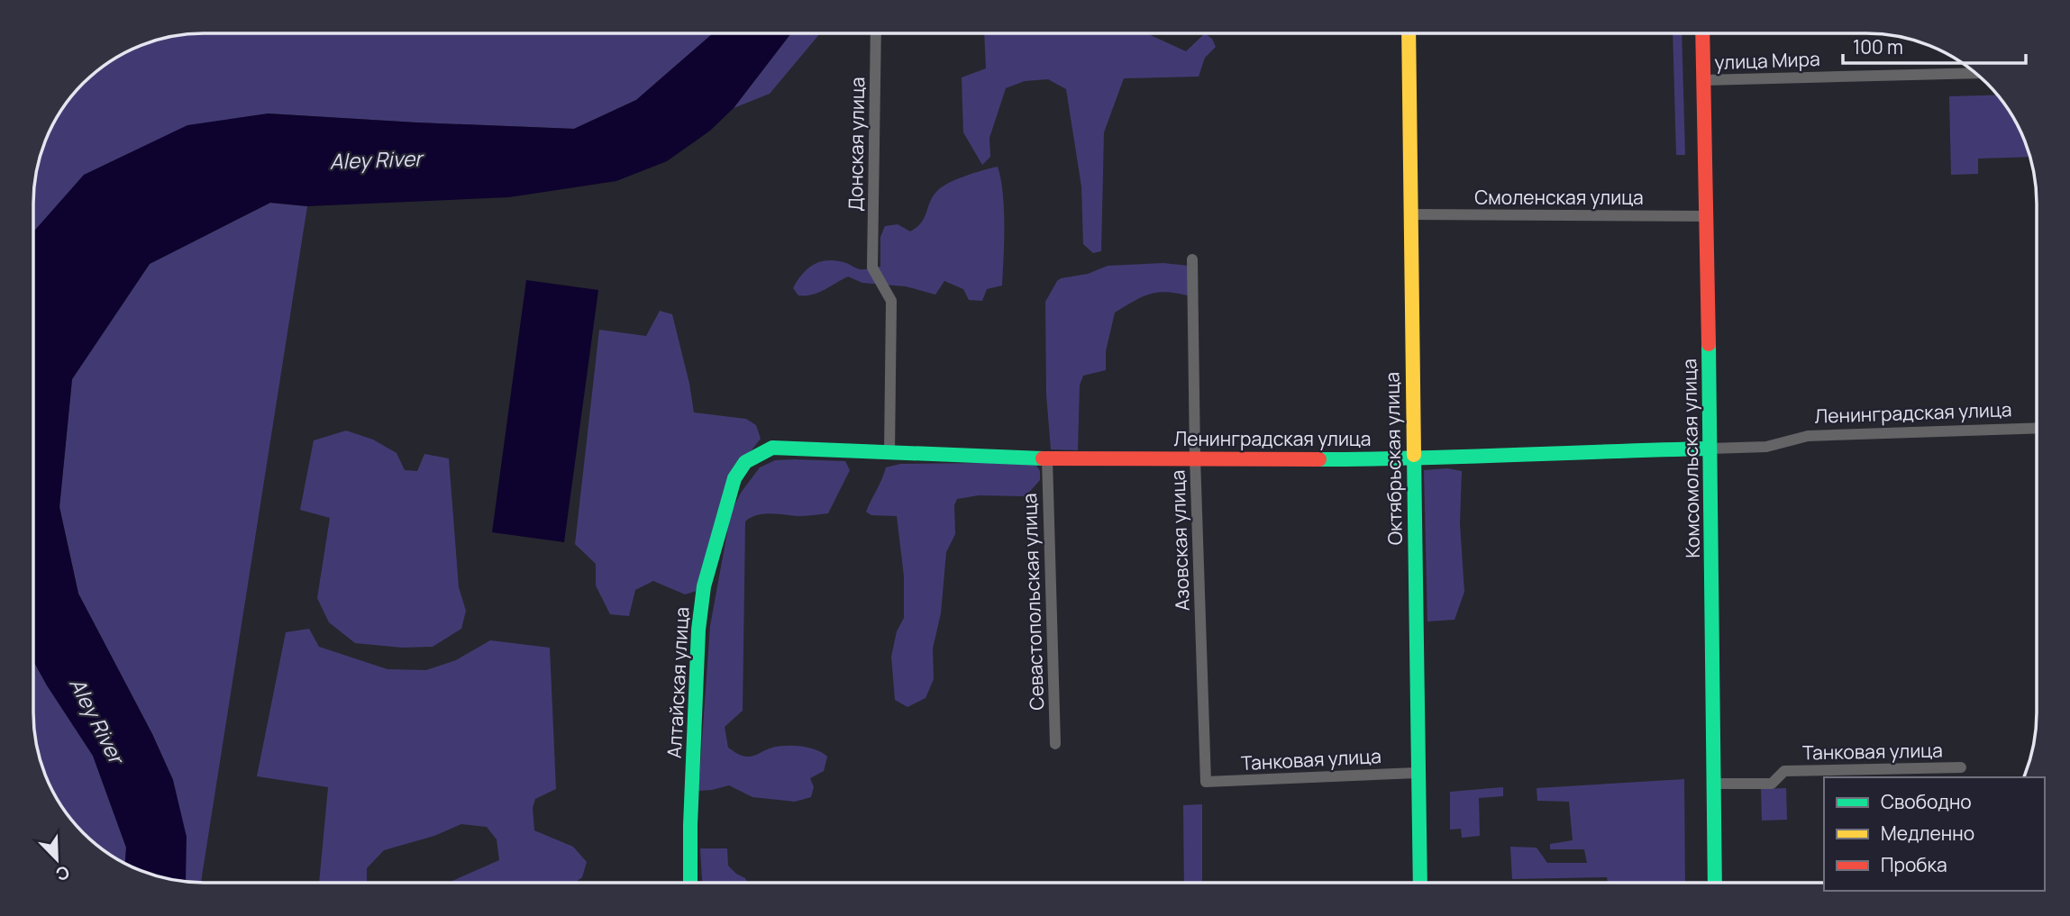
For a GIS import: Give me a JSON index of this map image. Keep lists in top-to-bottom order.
{
  "streets": {
    "main road": [
      "Ленинградская улица",
      "Октябрьская улица",
      "Комсомольская улица",
      "Алтайская улица"
    ],
    "street": [
      "улица Мира",
      "Донская улица",
      "Смоленская улица",
      "Азовская улица",
      "Севастопольская улица",
      "Танковая улица"
    ]
  },
  "crossings": [
    ["улица Мира", "Комсомольская улица"],
    ["Донская улица", "Ленинградская улица"],
    ["Смоленская улица", "Октябрьская улица"],
    ["Смоленская улица", "Комсомольская улица"],
    ["Ленинградская улица", "Октябрьская улица"],
    ["Ленинградская улица", "Комсомольская улица"],
    ["Ленинградская улица", "Азовская улица"],
    ["Ленинградская улица", "Севастопольская улица"],
    ["Ленинградская улица", "Алтайская улица"],
    ["Октябрьская улица", "Танковая улица"],
    ["Комсомольская улица", "Танковая улица"],
    ["Азовская улица", "Танковая улица"]
  ],
  "water": ["Aley River"],
  "legend": ["Свободно", "Медленно", "Пробка"],
  "scale_bar": "100 m",
  "north": "bottom right"
}
